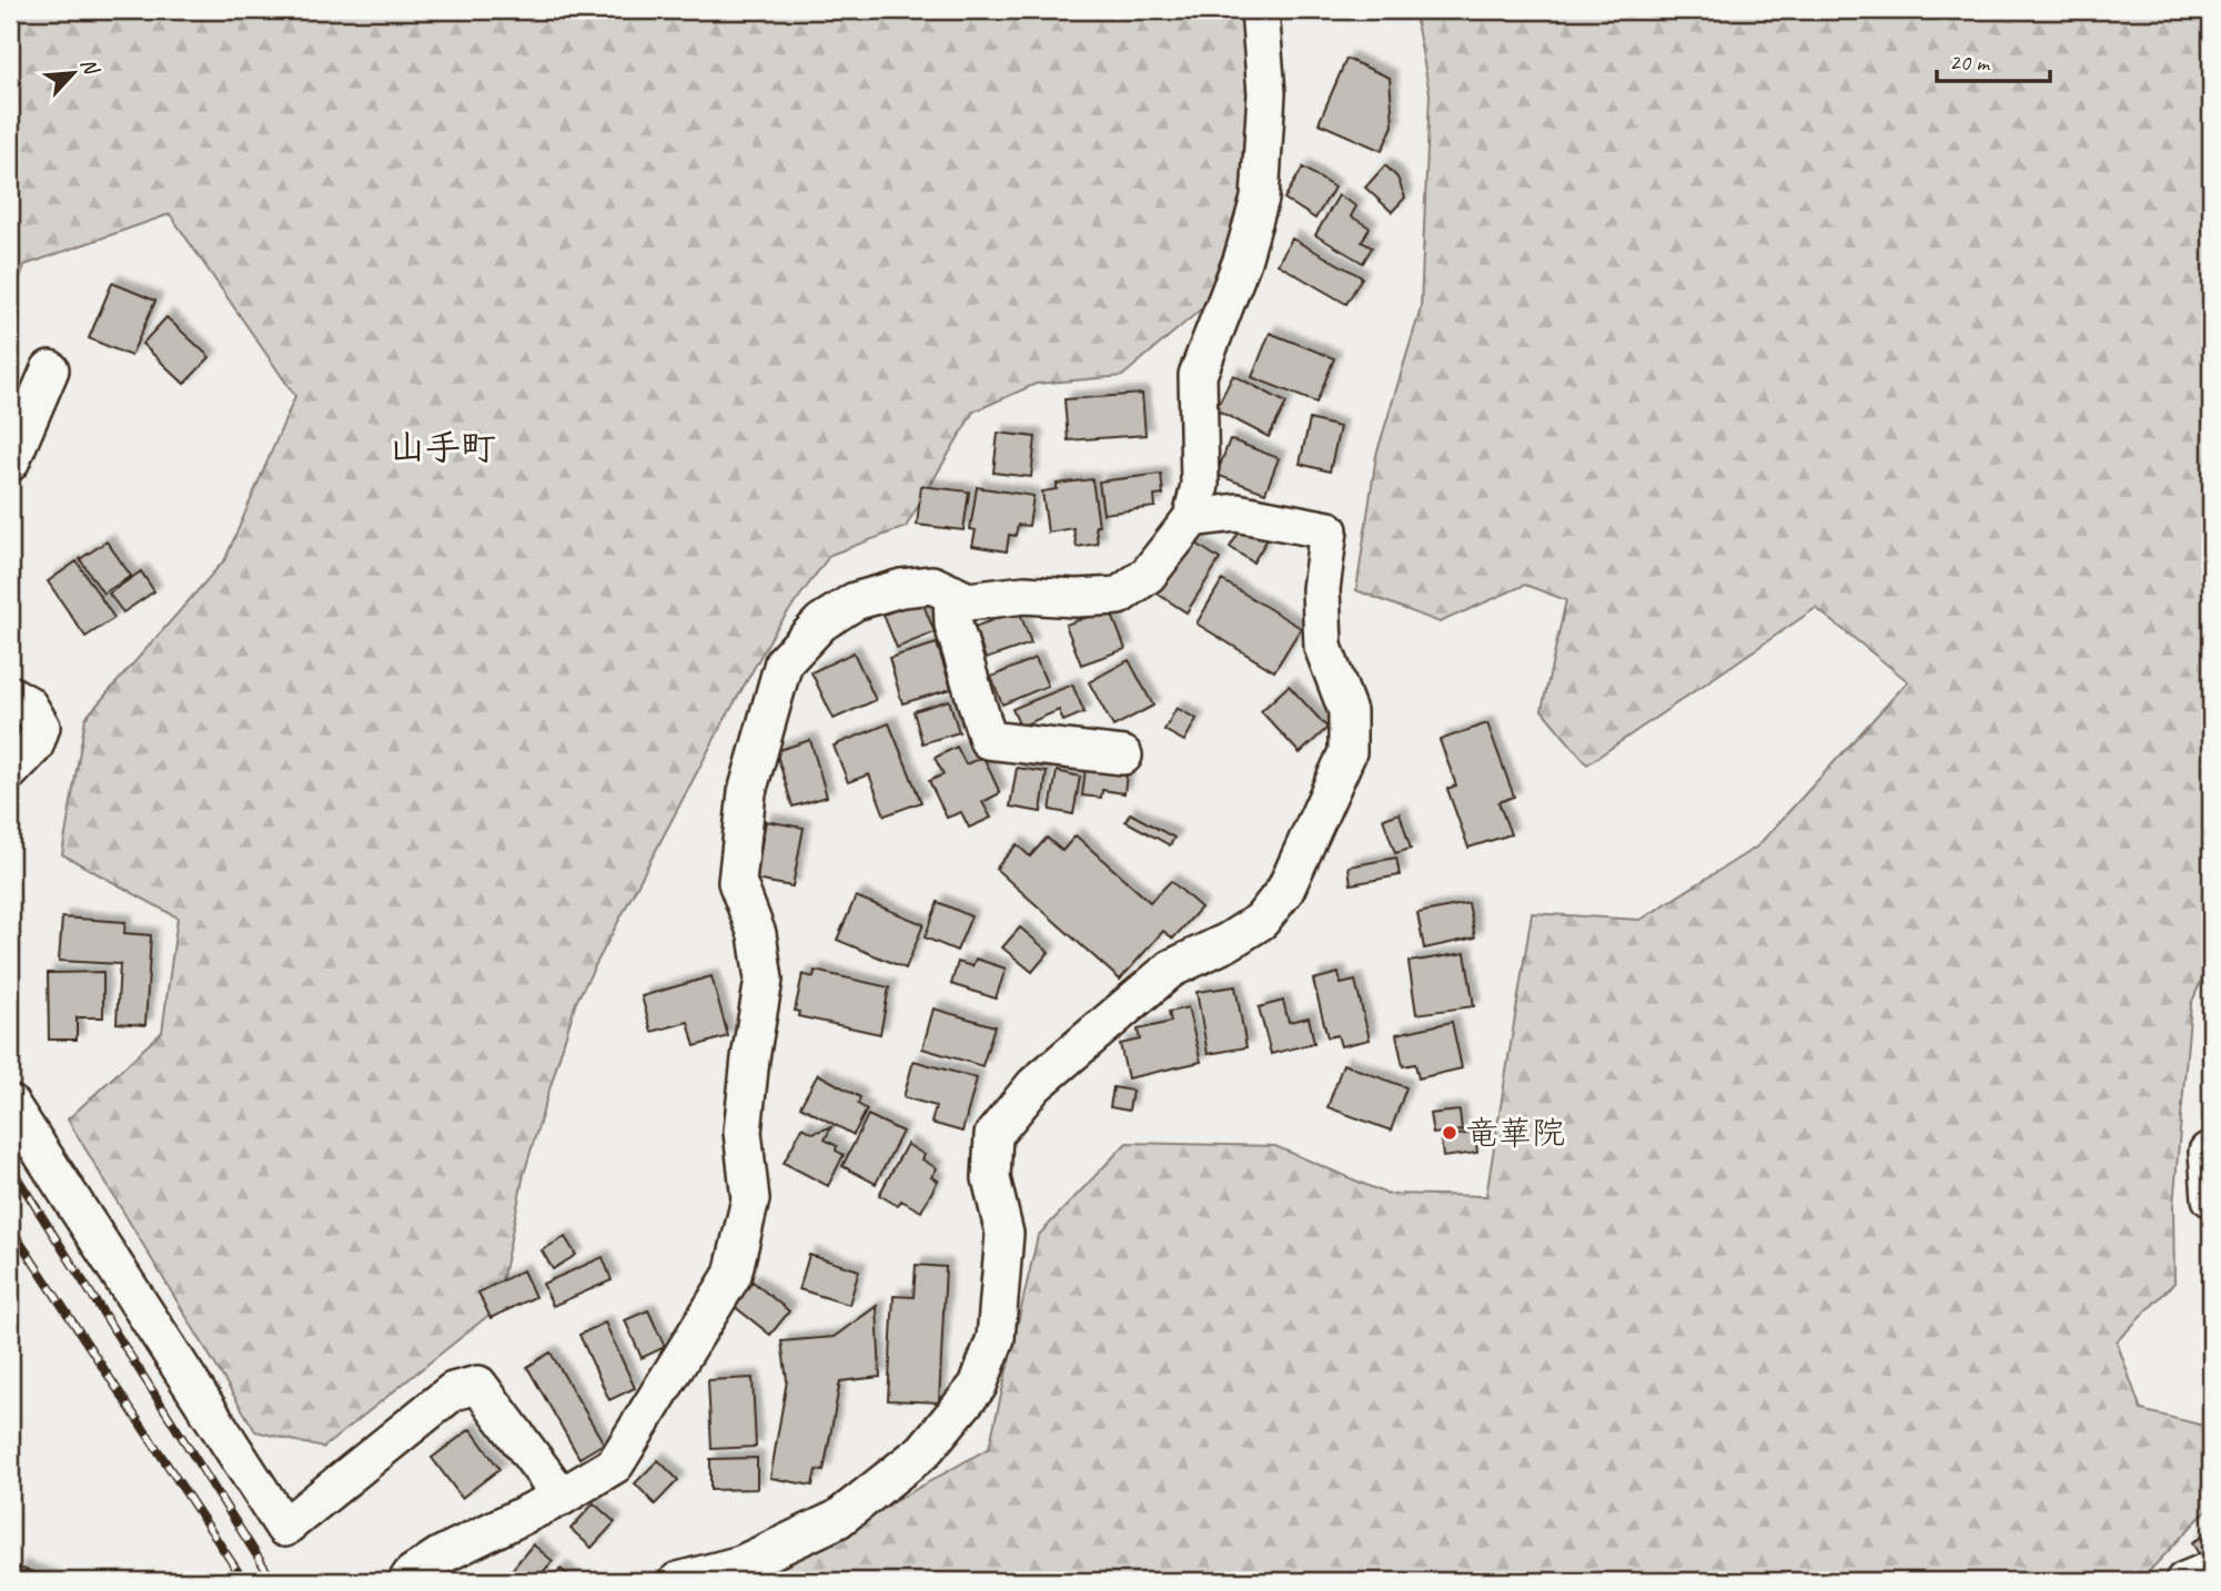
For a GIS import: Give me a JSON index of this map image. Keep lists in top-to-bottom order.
{
  "districts": ["山手町"],
  "places": ["竜華院"],
  "scale_bar": "20 m",
  "north": "top right"
}
